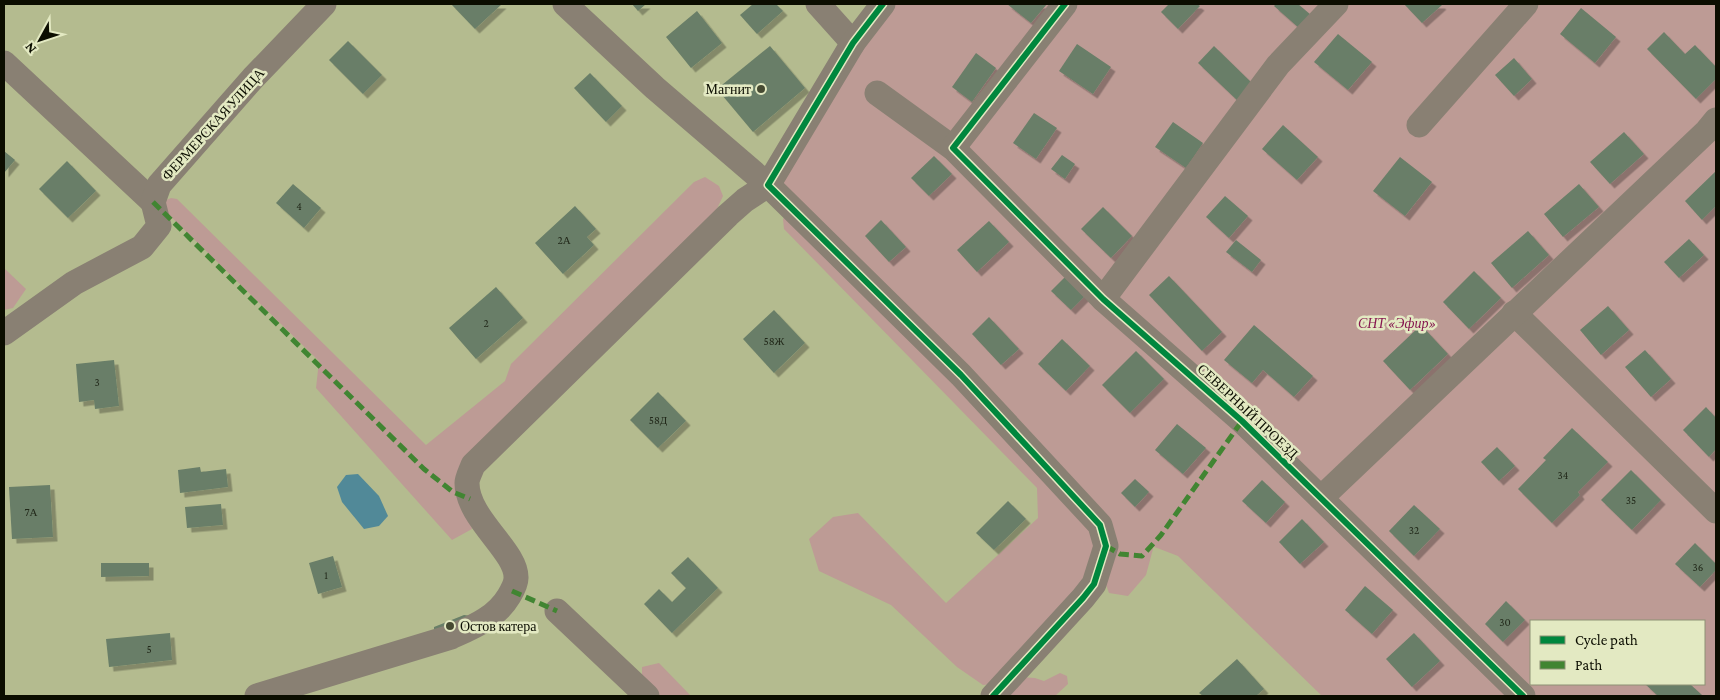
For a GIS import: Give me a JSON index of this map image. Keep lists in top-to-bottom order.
{
  "streets": {
    "street": ["ФЕРМЕРСКАЯ УЛИЦА", "СЕВЕРНЫЙ ПРОЕЗД"]
  },
  "parks": ["СНТ «Эфир»"],
  "places": ["Магнит", "Остов катера"],
  "house_numbers": [
    "4",
    "2А",
    "2",
    "58Ж",
    "3",
    "58Д",
    "34",
    "35",
    "7А",
    "32",
    "36",
    "1",
    "30",
    "5"
  ],
  "legend": ["Cycle path", "Path"],
  "north": "bottom left"
}
